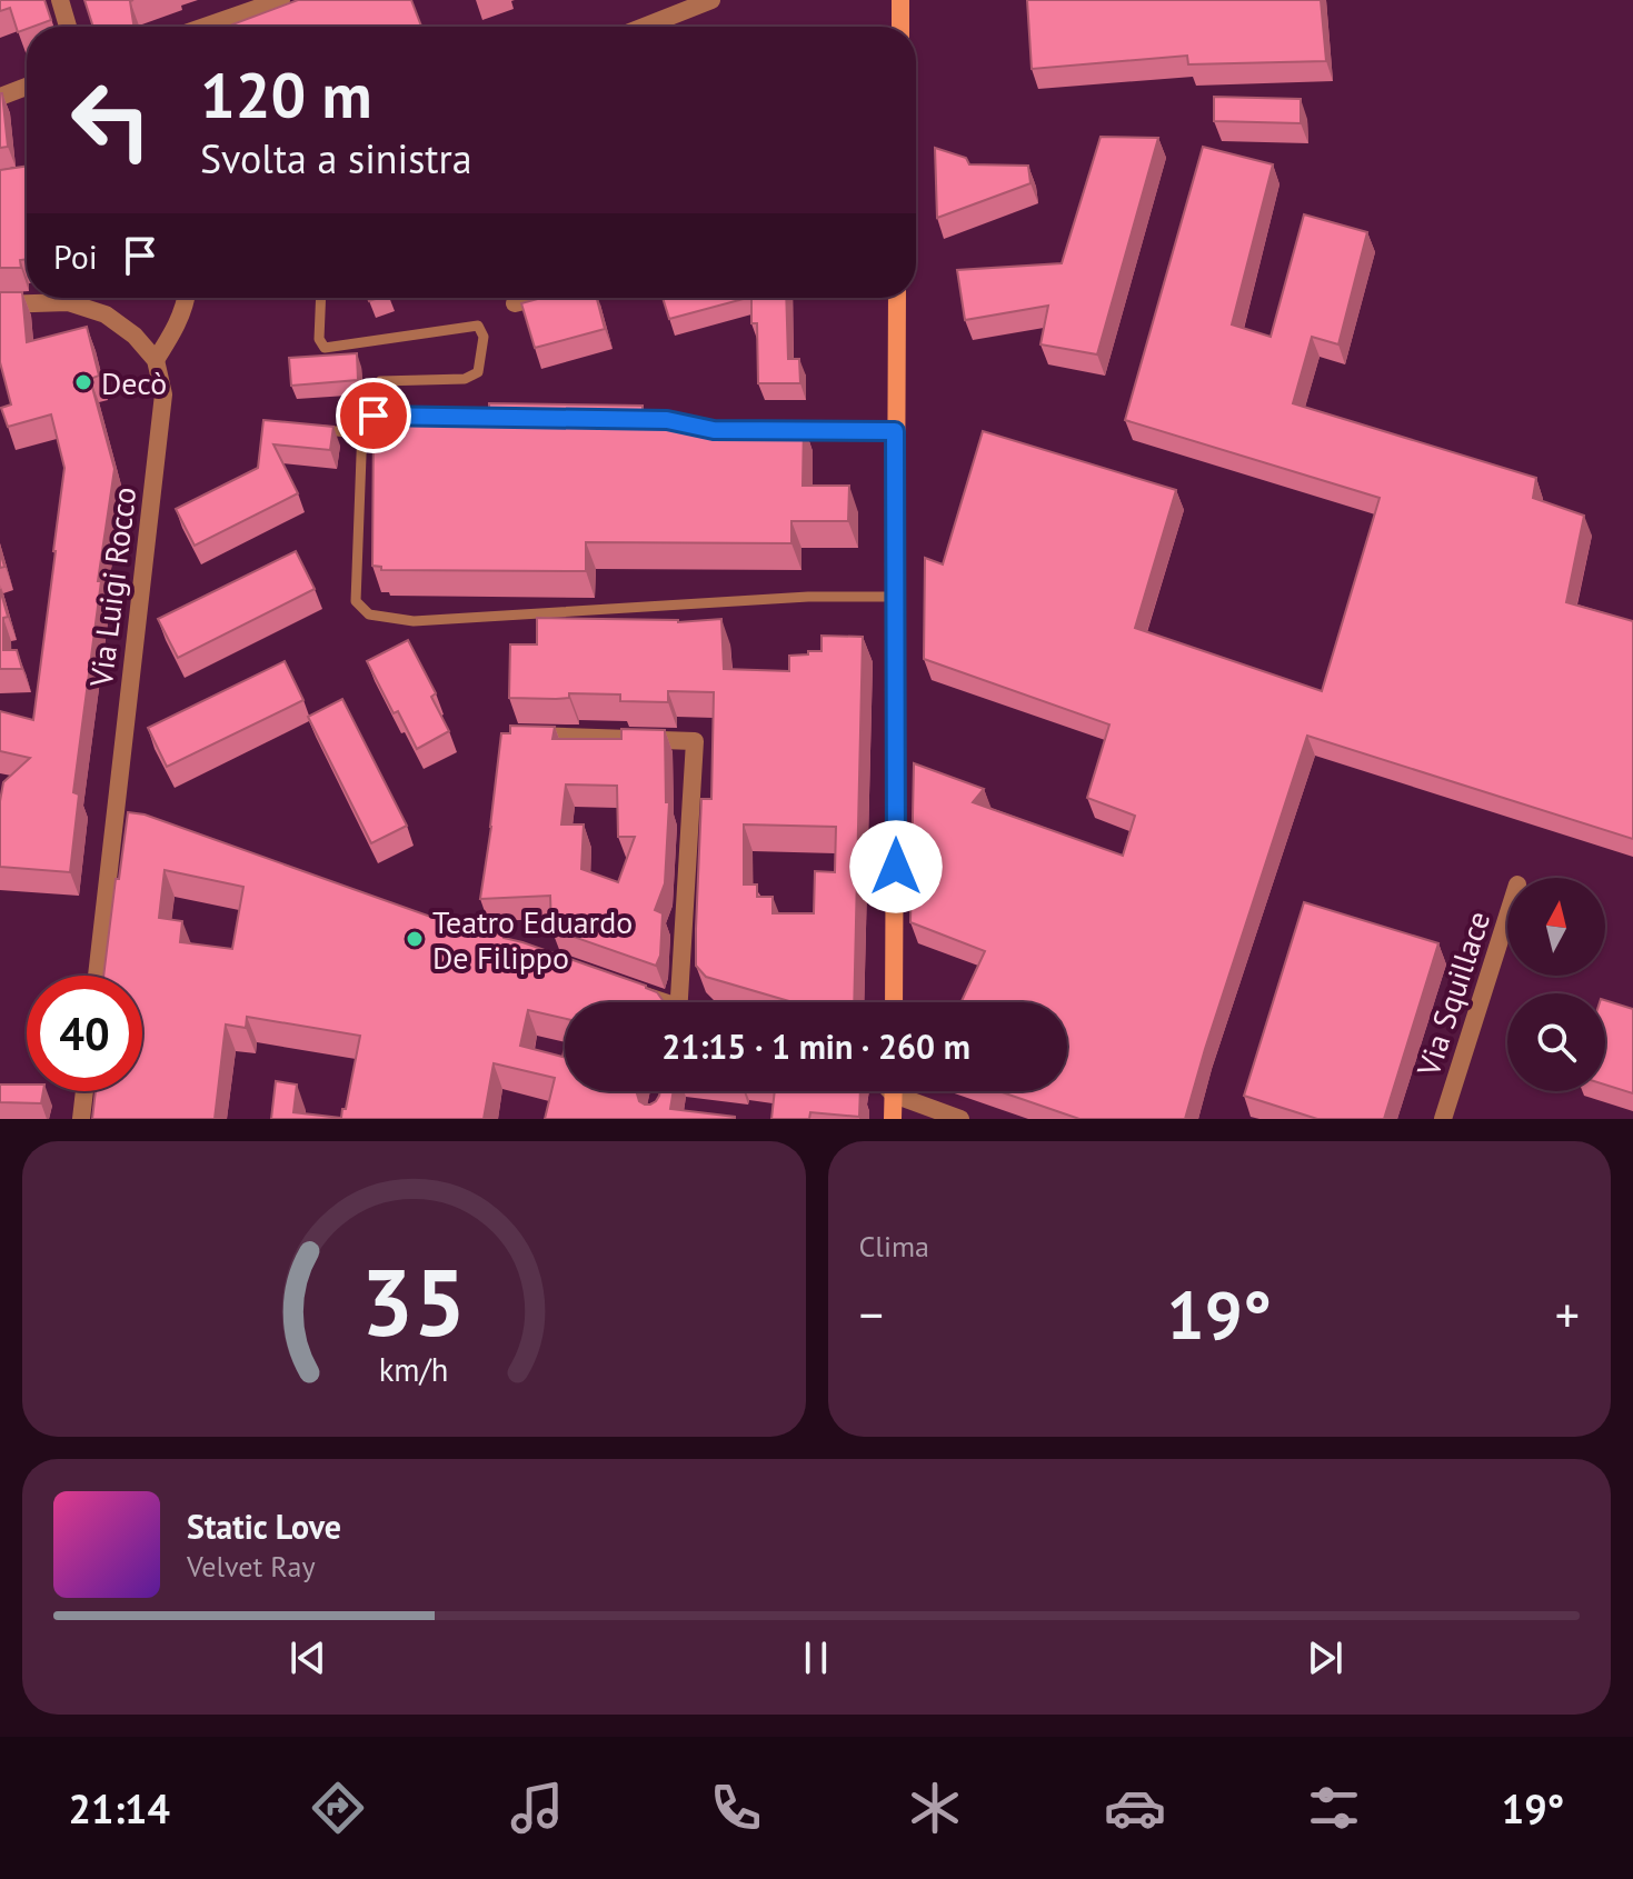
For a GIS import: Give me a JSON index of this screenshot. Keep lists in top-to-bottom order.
{
  "streets": {
    "street": ["Via Luigi Rocco", "Via Squillace"]
  },
  "places": ["Decò", "Teatro Eduardo De Filippo"],
  "north": "top",
  "page": {
    "turn": ["120 m", "Svolta a sinistra"],
    "then": "Poi",
    "limit": "40",
    "trip": "21:15 · 1 min · 260 m",
    "tile": "Clima",
    "heat": ["−", "19°", "+"],
    "song": ["Static Love", "Velvet Ray"],
    "tabs": ["21:14", "19°"],
    "gauge": ["35", "km/h"]
  }
}
